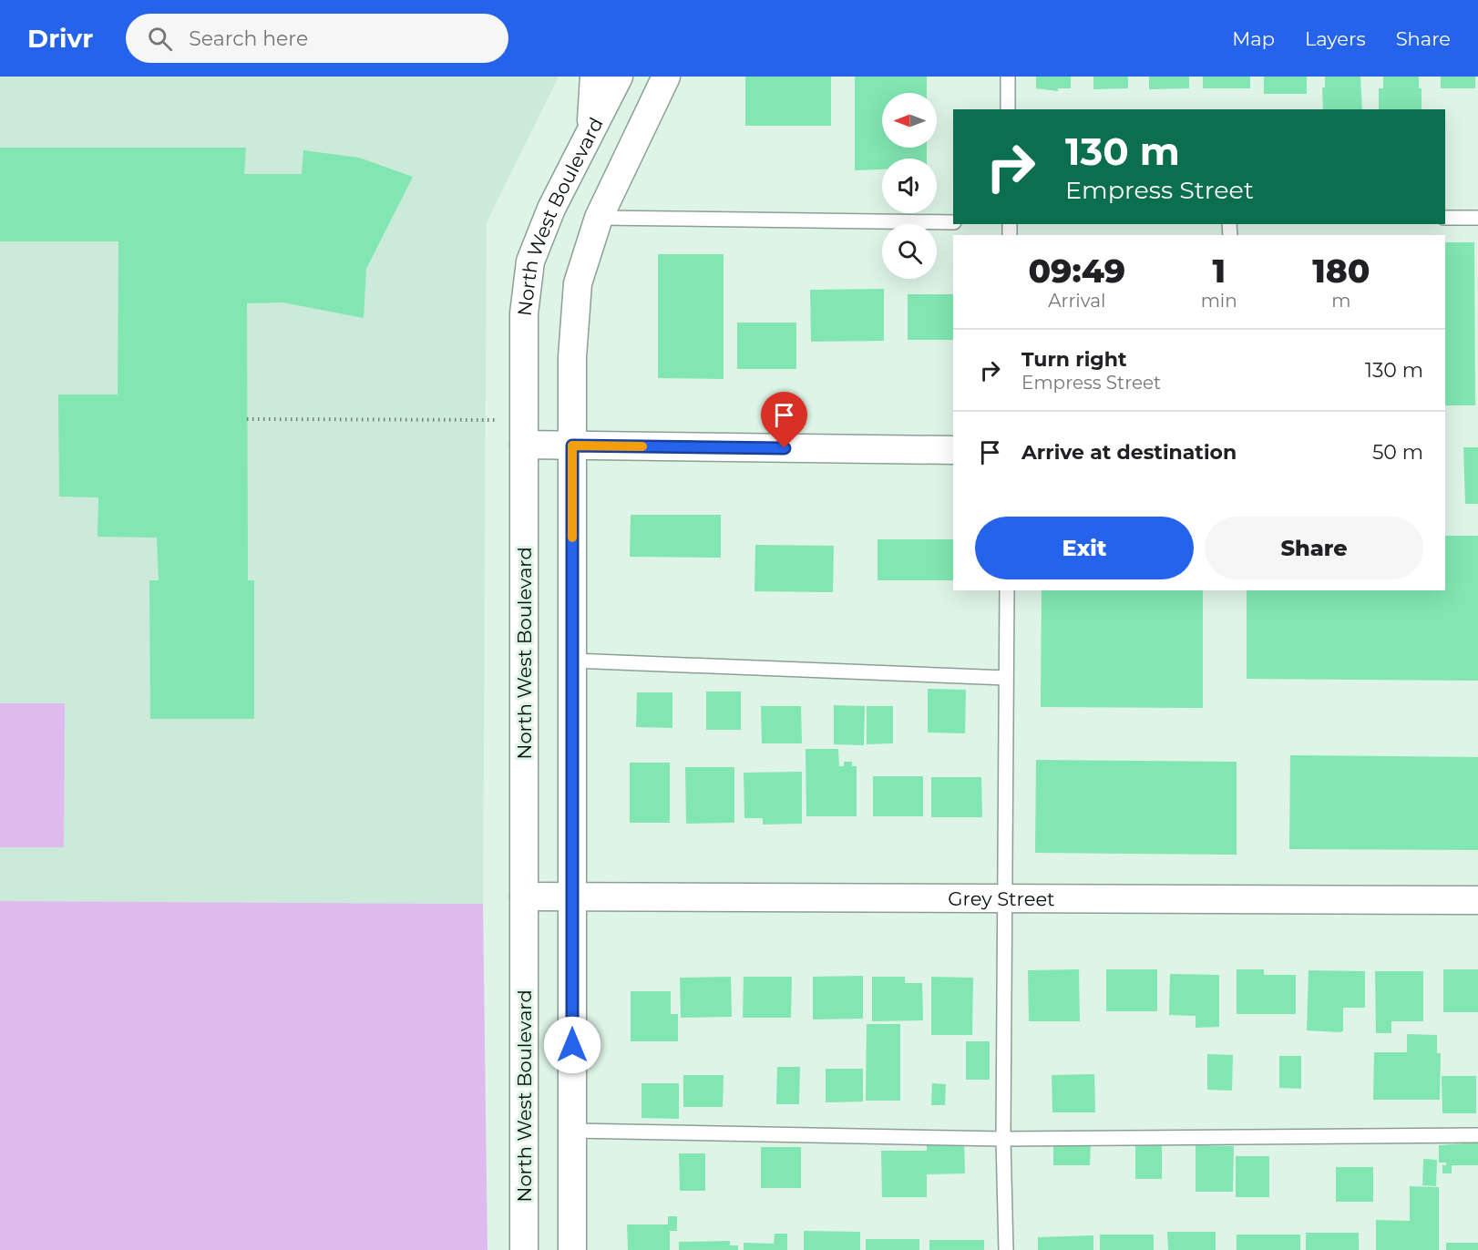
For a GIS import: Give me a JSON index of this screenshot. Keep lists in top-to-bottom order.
{
  "streets": {
    "street": ["North West Boulevard", "Grey Street"]
  },
  "crossings": [
    ["North West Boulevard", "Grey Street"]
  ],
  "north": "left",
  "page": {
    "header": "Drivr",
    "search": "Search here",
    "nav": ["Map", "Layers", "Share"],
    "turn": ["130 m", "Empress Street"],
    "eta": [
      "09:49",
      "Arrival",
      "1",
      "min",
      "180",
      "m"
    ],
    "list": [
      {
        "name": "Turn right",
        "note": "Empress Street",
        "value": "130 m"
      },
      {
        "name": "Arrive at destination",
        "value": "50 m"
      }
    ],
    "buttons": ["Exit", "Share"]
  }
}
